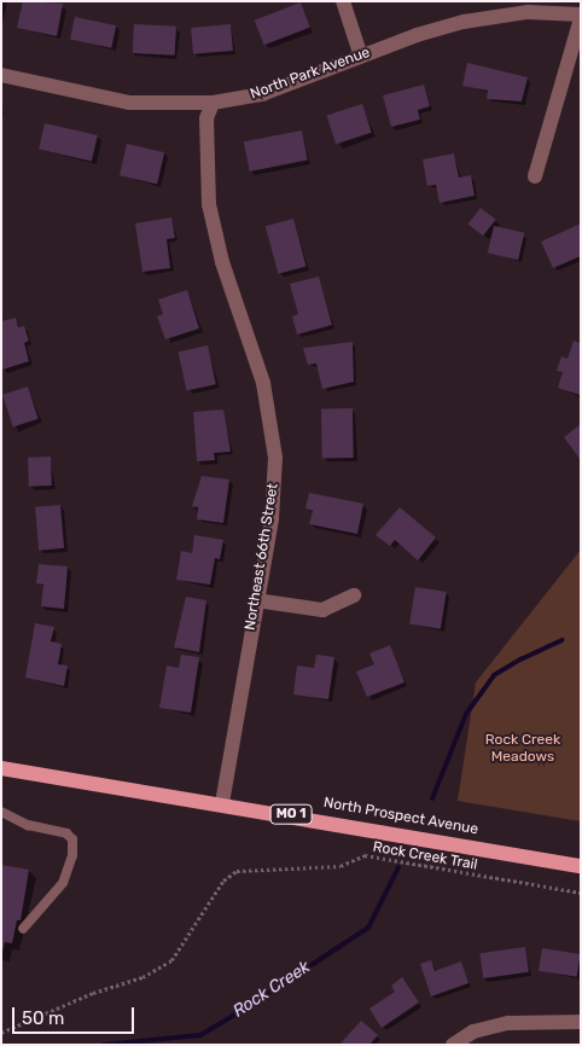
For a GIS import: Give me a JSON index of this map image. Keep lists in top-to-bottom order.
{
  "streets": {
    "main road": ["MO 1", "North Prospect Avenue"],
    "street": ["North Park Avenue", "Northeast 66th Street"],
    "path": ["Rock Creek Trail"]
  },
  "crossings": [
    ["North Park Avenue", "Northeast 66th Street"],
    ["Northeast 66th Street", "North Prospect Avenue"]
  ],
  "water": ["Rock Creek"],
  "parks": ["Rock Creek Meadows"],
  "scale_bar": "50 m"
}
